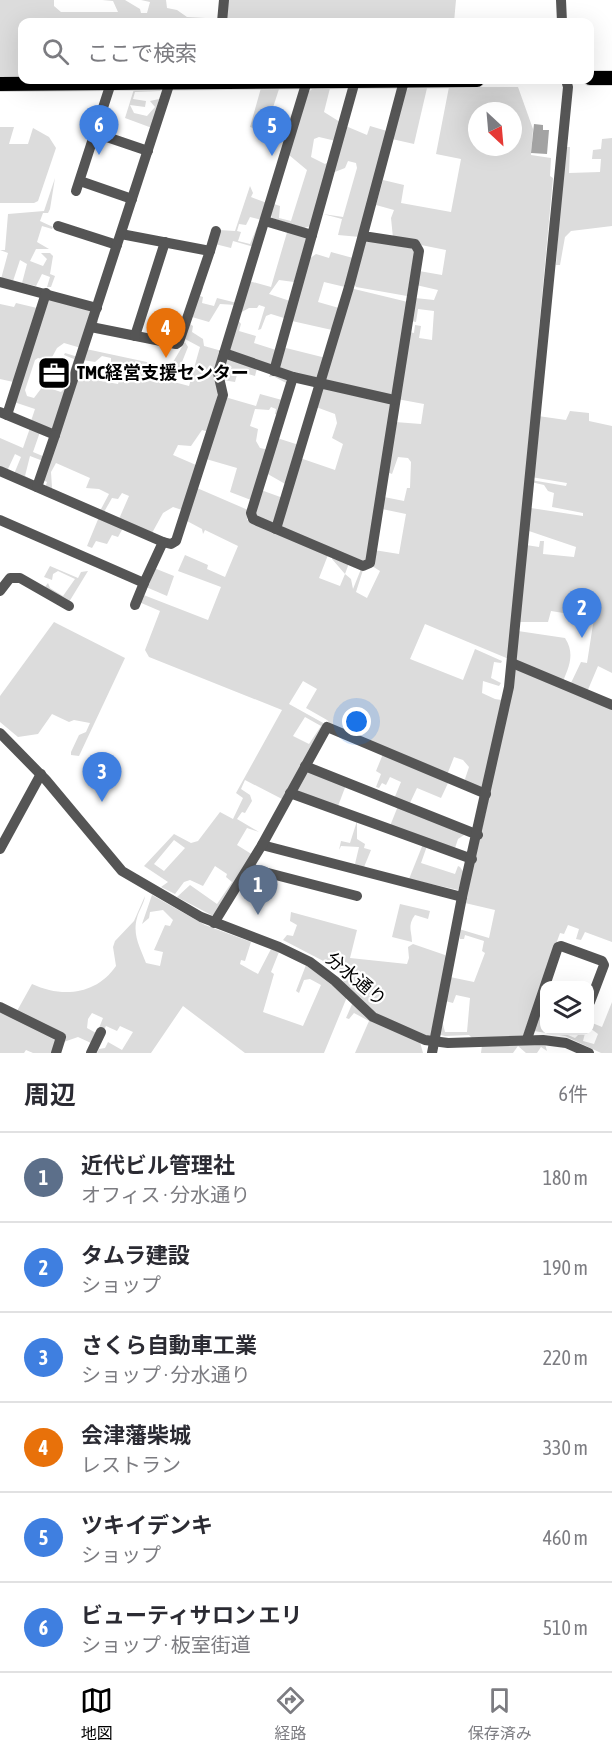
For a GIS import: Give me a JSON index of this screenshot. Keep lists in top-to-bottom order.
{
  "streets": {
    "street": ["分水通り"]
  },
  "places": {
    "office": ["TMC経営支援センター"]
  },
  "north": "bottom right",
  "page": {
    "search": "ここで検索",
    "pins": [
      "6",
      "5",
      "4",
      "2",
      "3",
      "1"
    ],
    "heading": ["周辺", "6件"],
    "list": [
      {
        "mark": "1",
        "name": "近代ビル管理社",
        "note": "オフィス · 分水通り",
        "value": "180 m"
      },
      {
        "mark": "2",
        "name": "タムラ建設",
        "note": "ショップ",
        "value": "190 m"
      },
      {
        "mark": "3",
        "name": "さくら自動車工業",
        "note": "ショップ · 分水通り",
        "value": "220 m"
      },
      {
        "mark": "4",
        "name": "会津藩柴城",
        "note": "レストラン",
        "value": "330 m"
      },
      {
        "mark": "5",
        "name": "ツキイデンキ",
        "note": "ショップ",
        "value": "460 m"
      },
      {
        "mark": "6",
        "name": "ビューティサロン エリ",
        "note": "ショップ · 板室街道",
        "value": "510 m"
      }
    ],
    "nav": ["地図", "経路", "保存済み"]
  }
}
